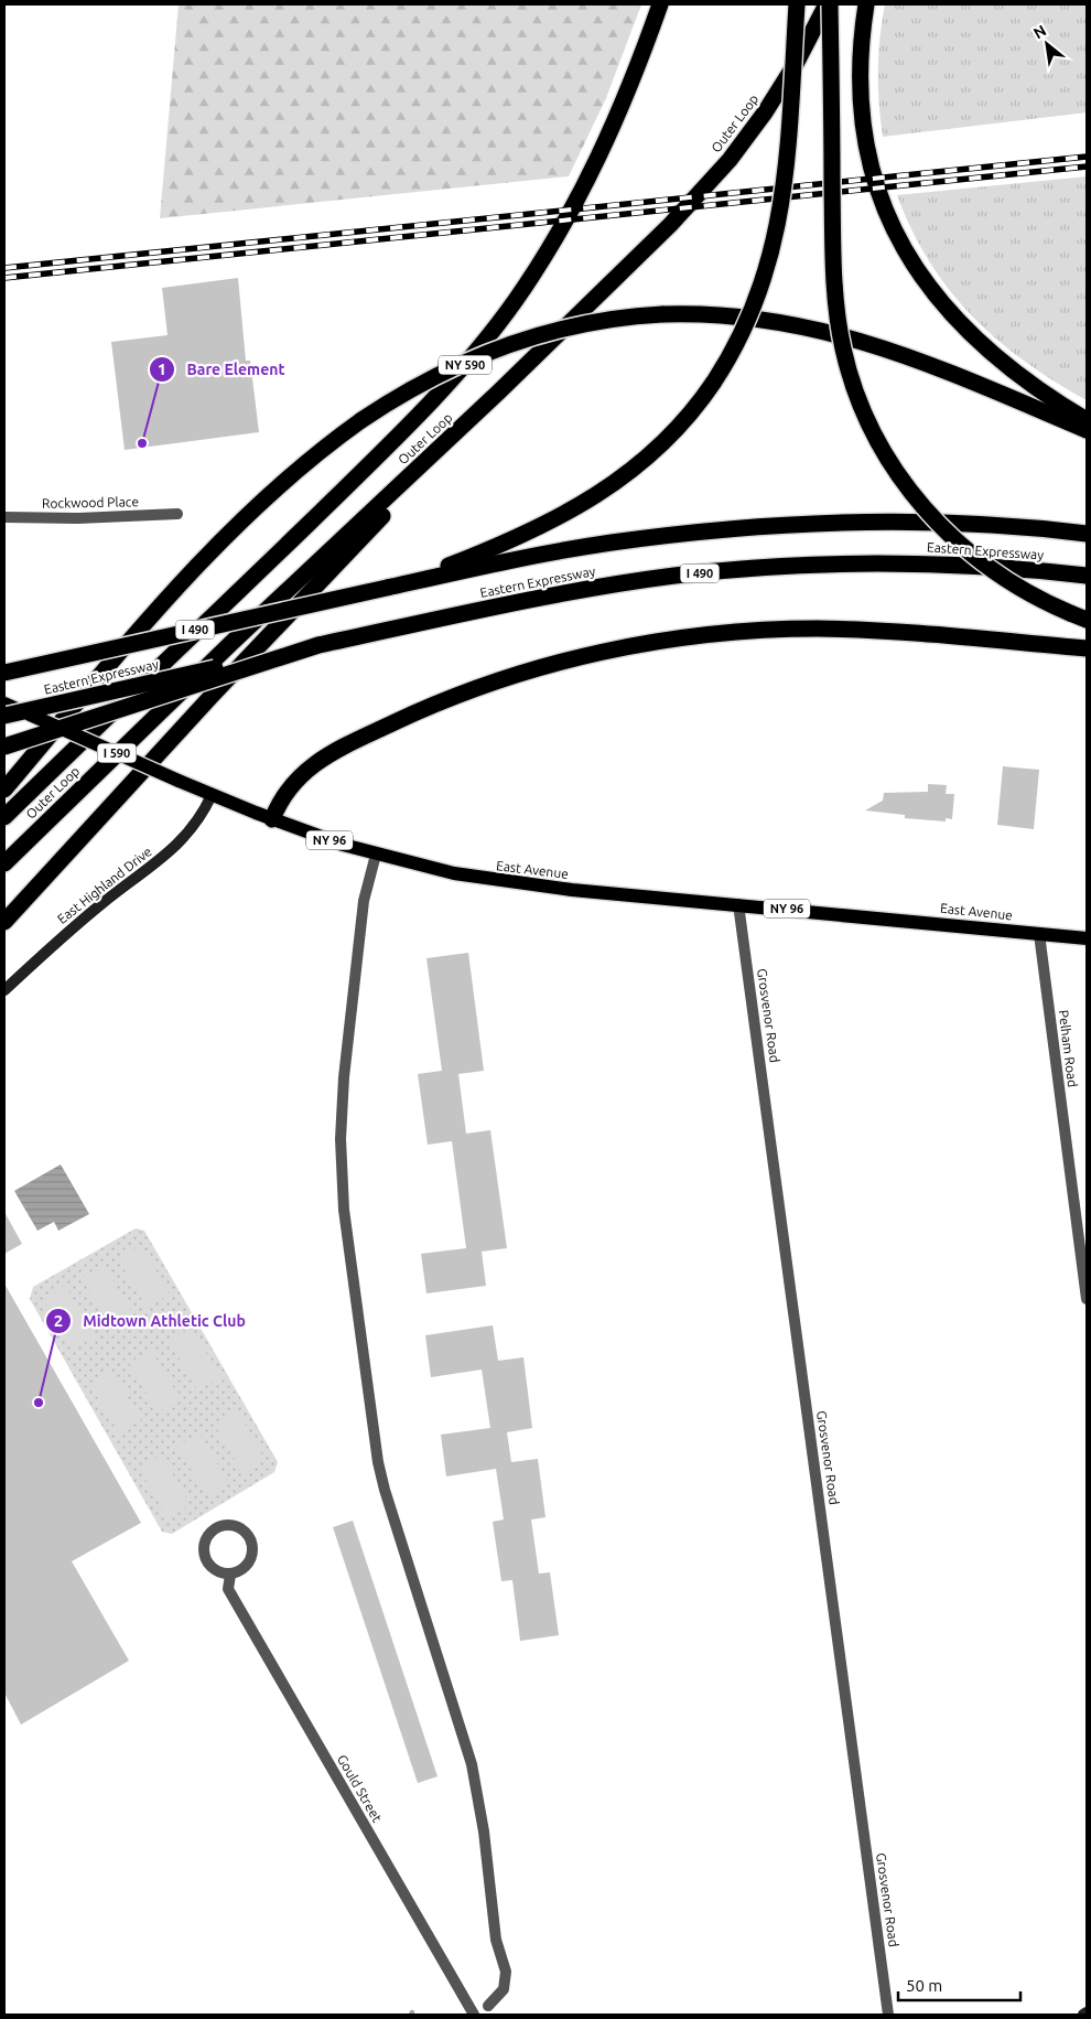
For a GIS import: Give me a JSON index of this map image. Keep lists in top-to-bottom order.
{
  "streets": {
    "highway": [
      "Outer Loop",
      "NY 590",
      "Eastern Expressway",
      "I 490",
      "I 590"
    ],
    "main road": ["NY 96", "East Avenue"],
    "street": [
      "Rockwood Place",
      "East Highland Drive",
      "Grosvenor Road",
      "Pelham Road",
      "Gould Street"
    ]
  },
  "crossings": [
    ["East Avenue", "East Highland Drive"],
    ["East Avenue", "Grosvenor Road"],
    ["East Avenue", "Pelham Road"]
  ],
  "places": ["Bare Element", "Midtown Athletic Club"],
  "scale_bar": "50 m",
  "north": "top left"
}
